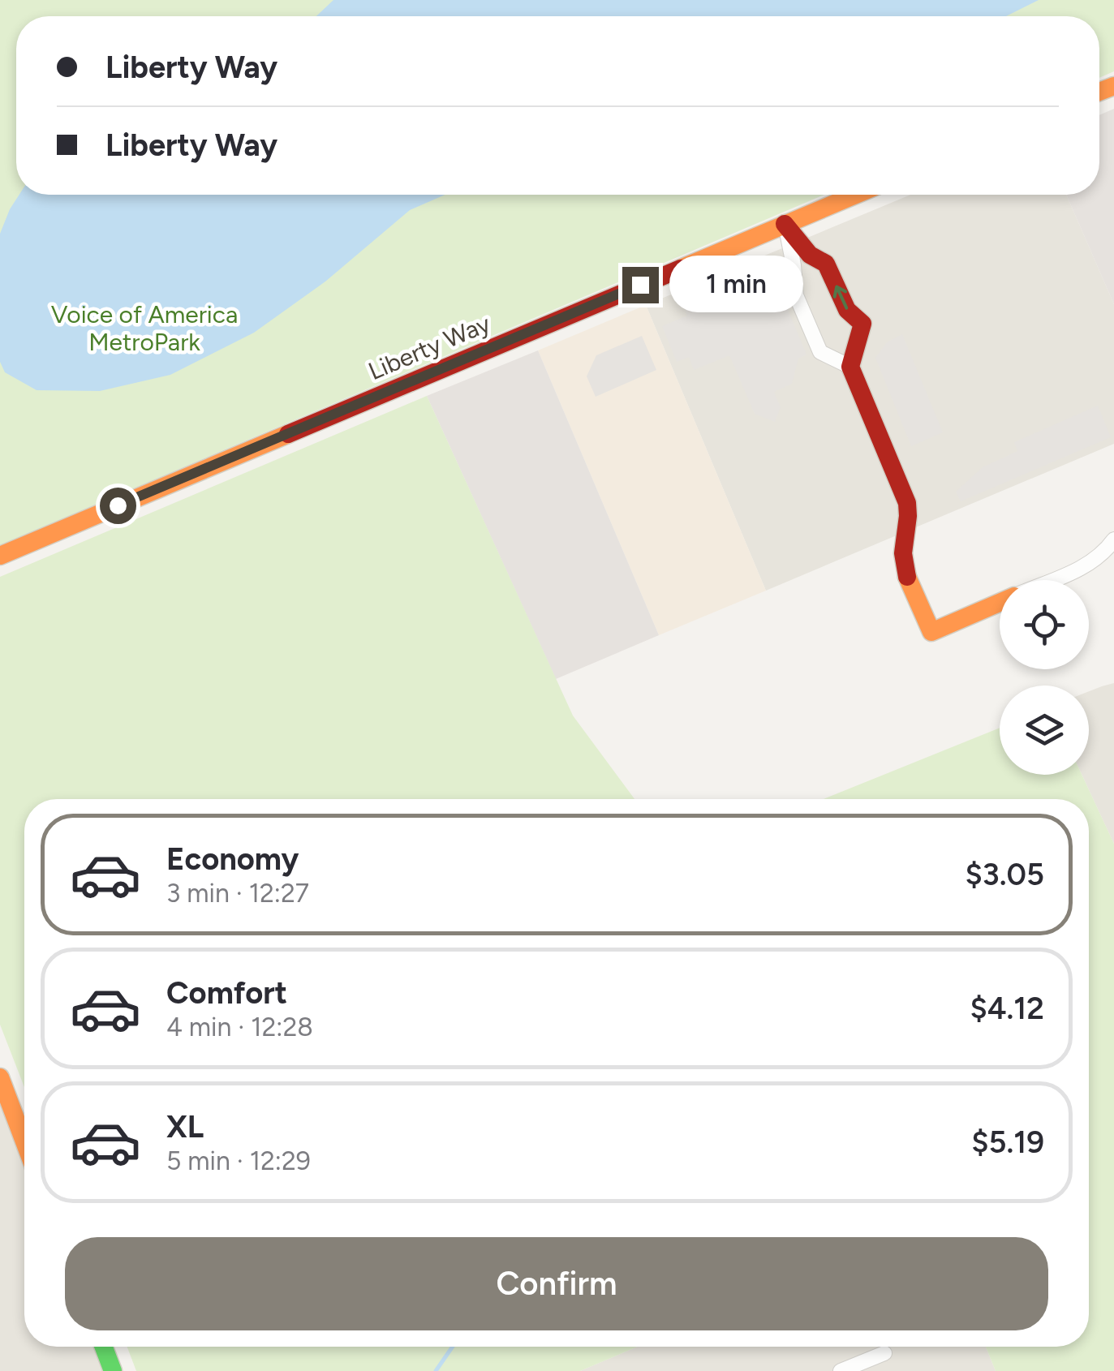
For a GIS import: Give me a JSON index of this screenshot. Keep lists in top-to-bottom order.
{
  "streets": {
    "main road": ["Liberty Way"]
  },
  "parks": ["Voice of America MetroPark"],
  "page": {
    "banner": ["Liberty Way", "Liberty Way"],
    "bubble": "1 min",
    "list": [
      {
        "name": "Economy",
        "note": "3 min · 12:27",
        "value": "$3.05"
      },
      {
        "name": "Comfort",
        "note": "4 min · 12:28",
        "value": "$4.12"
      },
      {
        "name": "XL",
        "note": "5 min · 12:29",
        "value": "$5.19"
      }
    ],
    "buttons": "Confirm"
  }
}
